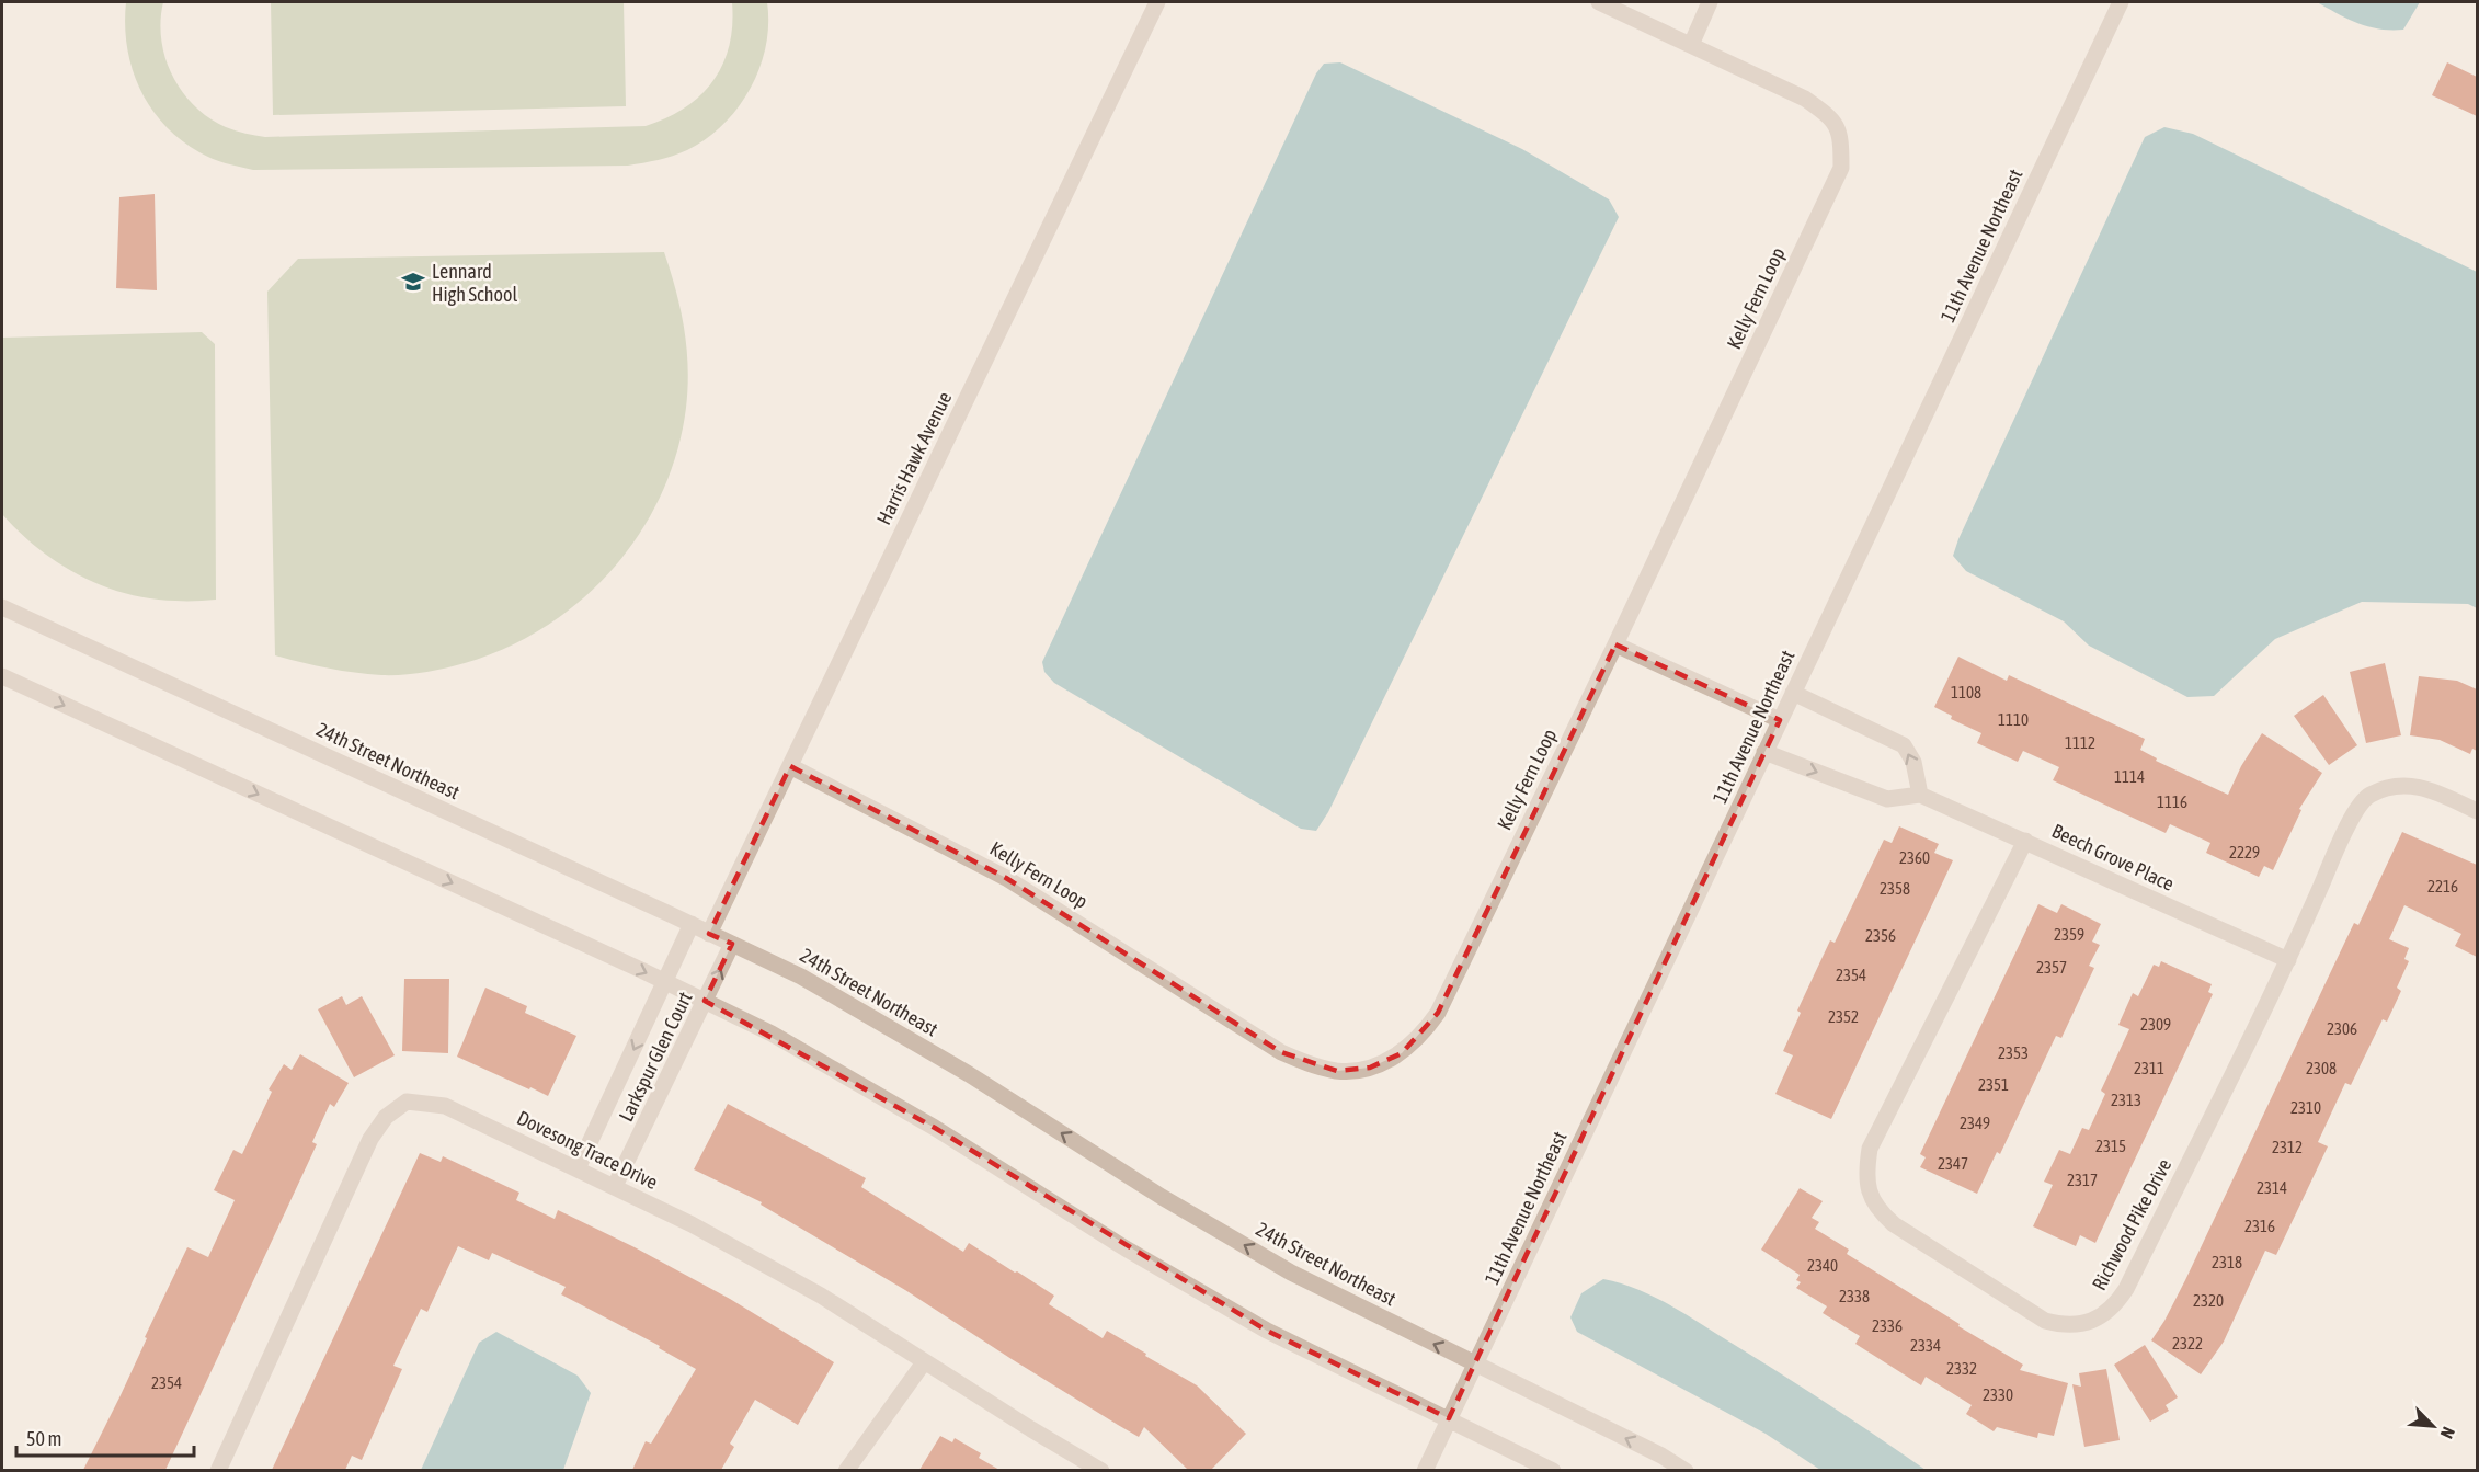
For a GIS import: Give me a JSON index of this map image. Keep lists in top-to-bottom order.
{
  "streets": {
    "street": [
      "11th Avenue Northeast",
      "Kelly Fern Loop",
      "Harris Hawk Avenue",
      "24th Street Northeast",
      "Beech Grove Place",
      "Larkspur Glen Court",
      "Dovesong Trace Drive",
      "Richwood Pike Drive"
    ]
  },
  "crossings": [
    ["11th Avenue Northeast", "24th Street Northeast"],
    ["Kelly Fern Loop", "Harris Hawk Avenue"],
    ["Harris Hawk Avenue", "24th Street Northeast"],
    ["24th Street Northeast", "Larkspur Glen Court"],
    ["Beech Grove Place", "Richwood Pike Drive"],
    ["Larkspur Glen Court", "Dovesong Trace Drive"]
  ],
  "places": {
    "school or university": ["Lennard High School"]
  },
  "house_numbers": [
    "1108",
    "1110",
    "1112",
    "1114",
    "1116",
    "2229",
    "2360",
    "2216",
    "2358",
    "2359",
    "2356",
    "2357",
    "2354",
    "2352",
    "2309",
    "2306",
    "2353",
    "2311",
    "2308",
    "2351",
    "2313",
    "2310",
    "2349",
    "2315",
    "2312",
    "2347",
    "2317",
    "2314",
    "2316",
    "2318",
    "2340",
    "2338",
    "2320",
    "2336",
    "2322",
    "2334",
    "2332",
    "2354",
    "2330"
  ],
  "scale_bar": "50 m",
  "north": "bottom right"
}
